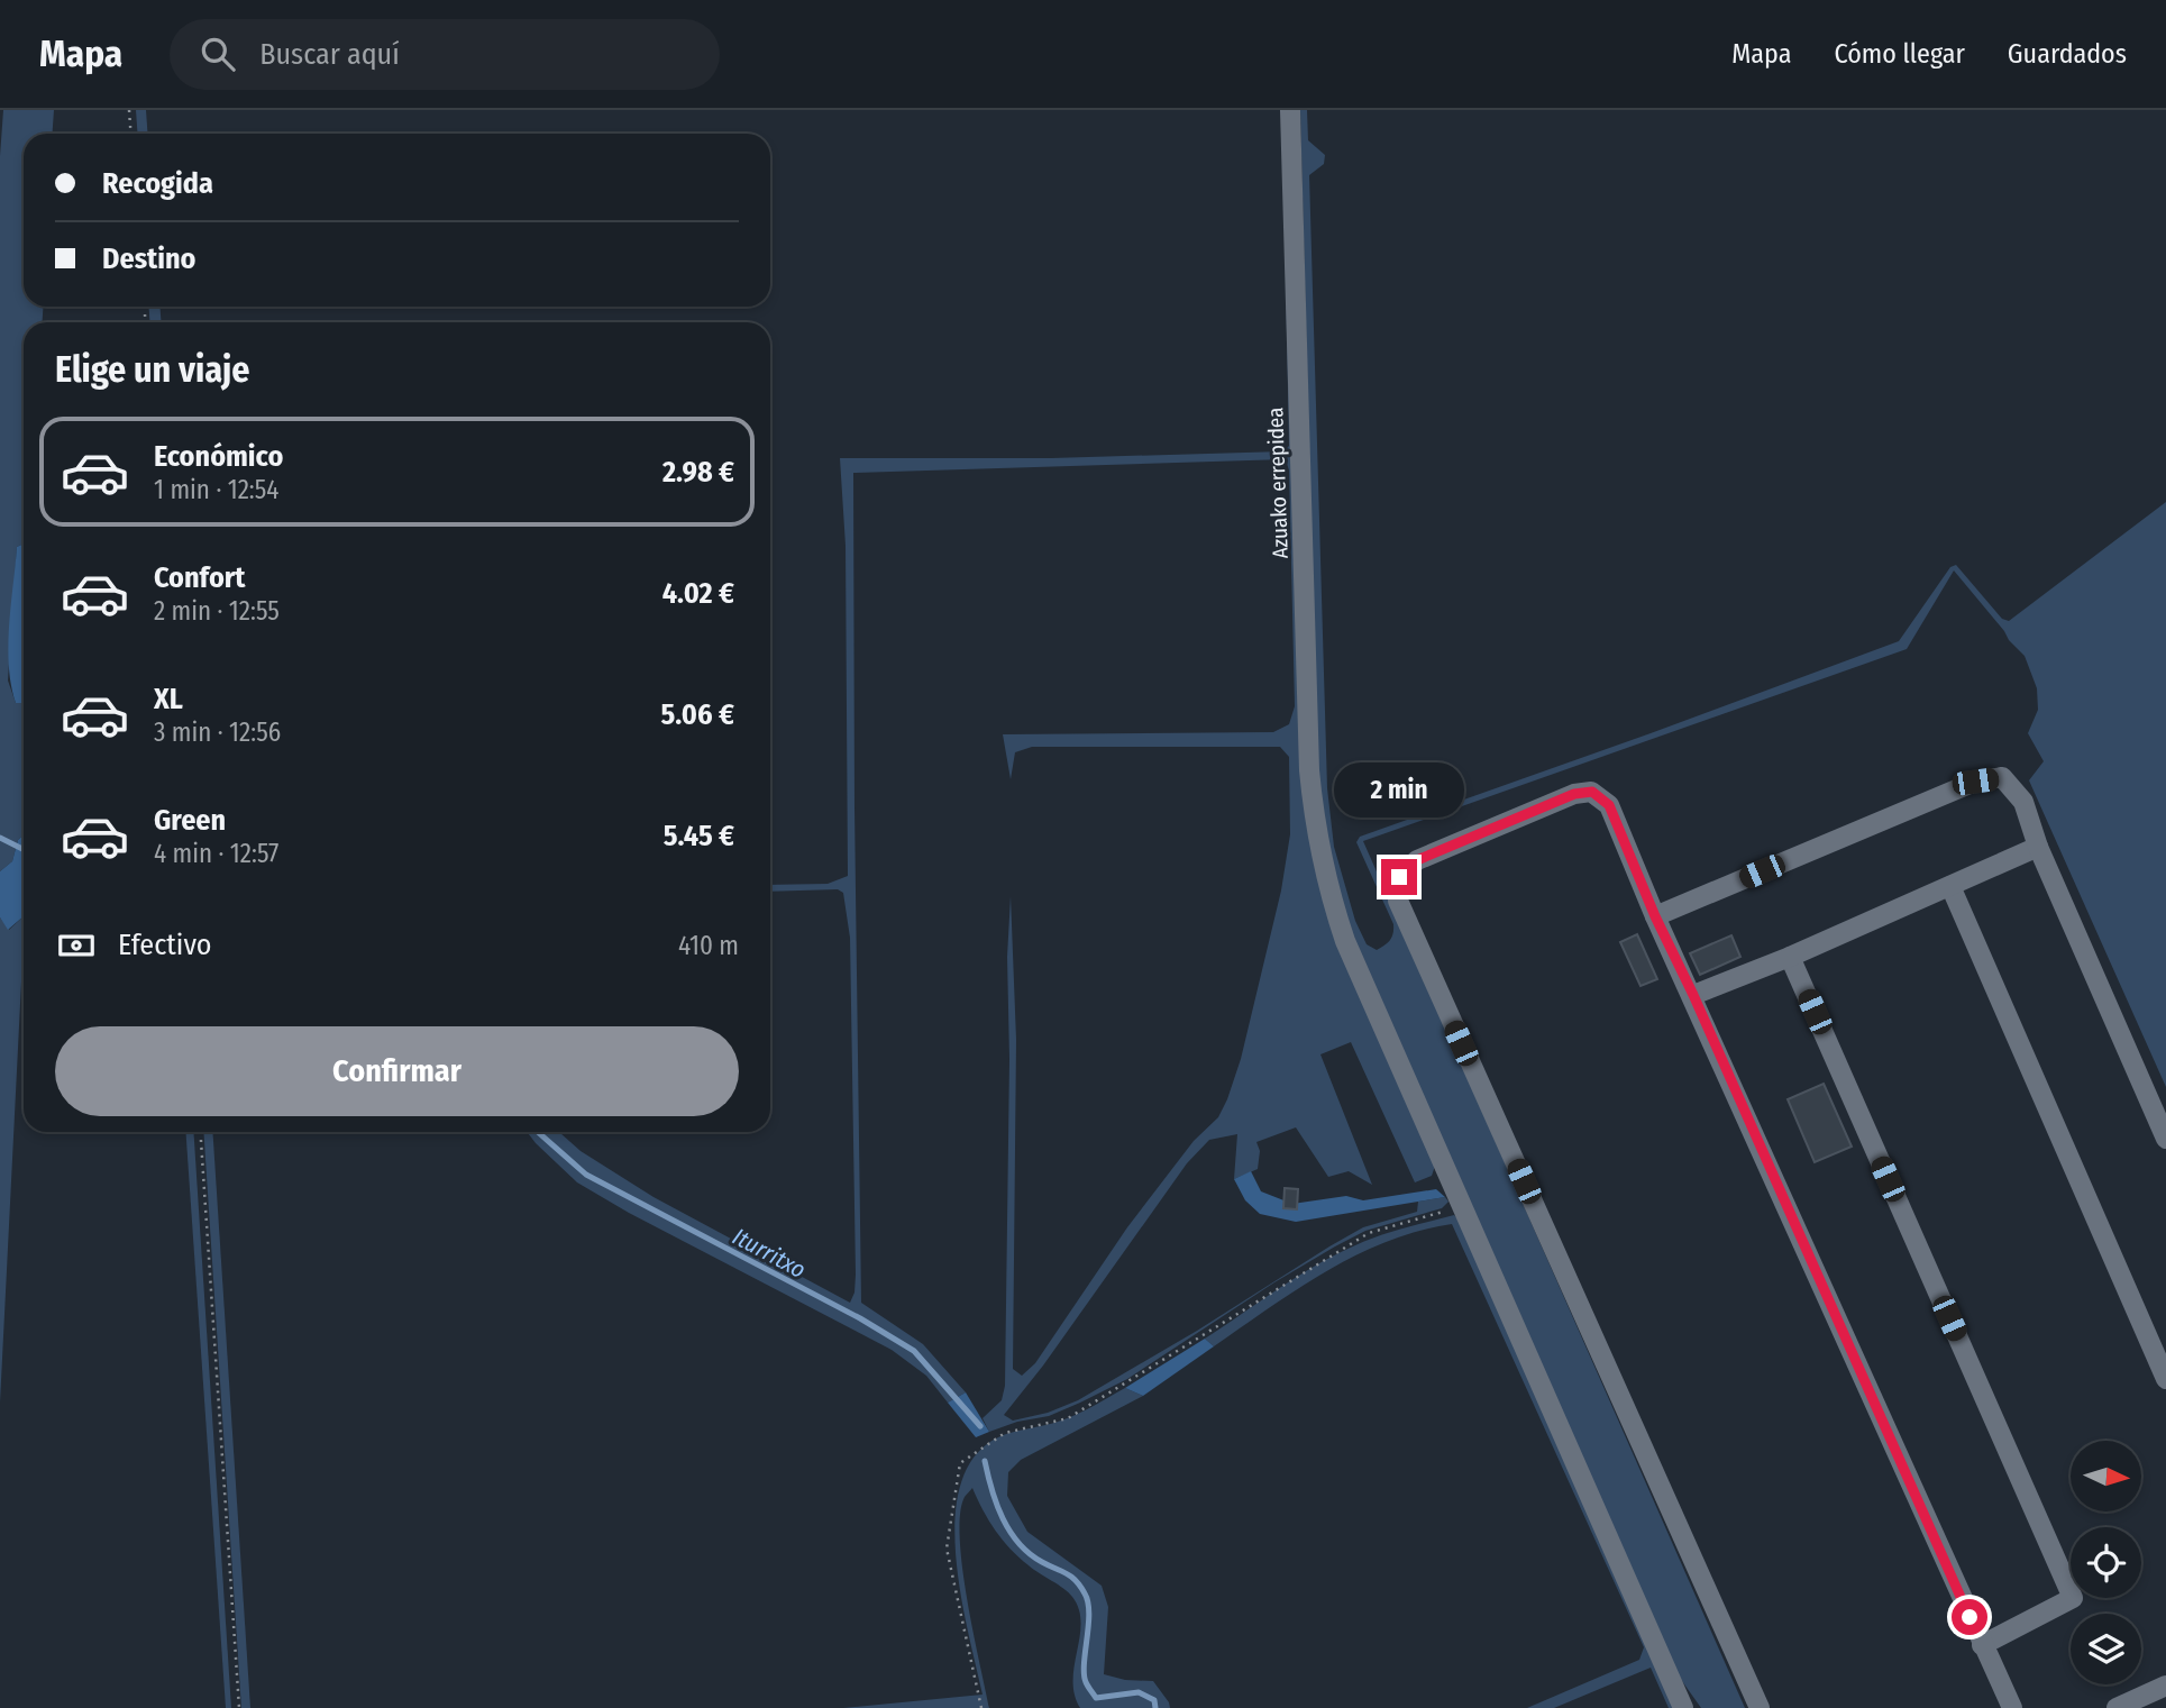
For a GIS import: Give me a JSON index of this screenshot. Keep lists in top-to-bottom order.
{
  "streets": {
    "street": ["Azuako errepidea"]
  },
  "water": ["Iturritxo"],
  "north": "right",
  "page": {
    "header": "Mapa",
    "search": "Buscar aquí",
    "nav": ["Mapa", "Cómo llegar", "Guardados"],
    "banner": ["Recogida", "Destino"],
    "heading": "Elige un viaje",
    "list": [
      {
        "name": "Económico",
        "note": "1 min · 12:54",
        "value": "2.98 €"
      },
      {
        "name": "Confort",
        "note": "2 min · 12:55",
        "value": "4.02 €"
      },
      {
        "name": "XL",
        "note": "3 min · 12:56",
        "value": "5.06 €"
      },
      {
        "name": "Green",
        "note": "4 min · 12:57",
        "value": "5.45 €"
      }
    ],
    "bubble": "2 min",
    "pay": ["Efectivo", "410 m"],
    "buttons": "Confirmar"
  }
}
